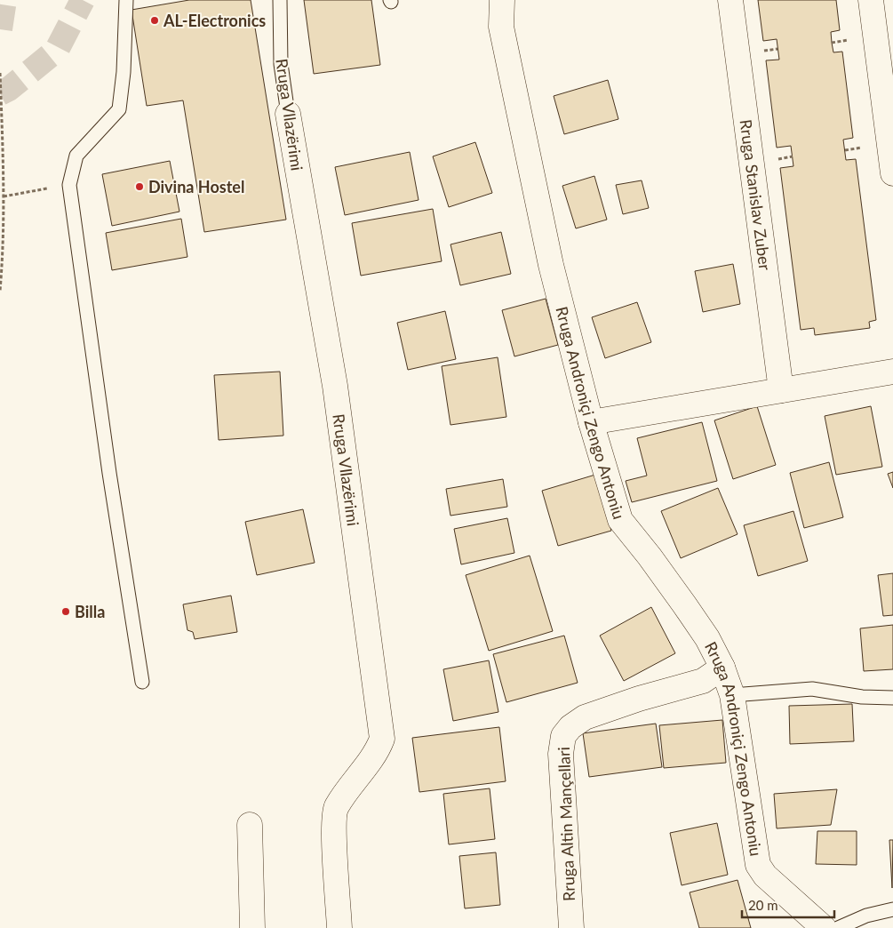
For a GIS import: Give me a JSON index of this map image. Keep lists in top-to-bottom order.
{
  "streets": {
    "street": [
      "Rruga Vllazërimi",
      "Rruga Stanislav Zuber",
      "Rruga Androniçi Zengo Antoniu",
      "Rruga Altin Mançellari"
    ]
  },
  "crossings": [
    ["Rruga Androniçi Zengo Antoniu", "Rruga Altin Mançellari"]
  ],
  "places": ["AL-Electronics", "Divina Hostel", "Billa"],
  "scale_bar": "20 m"
}
